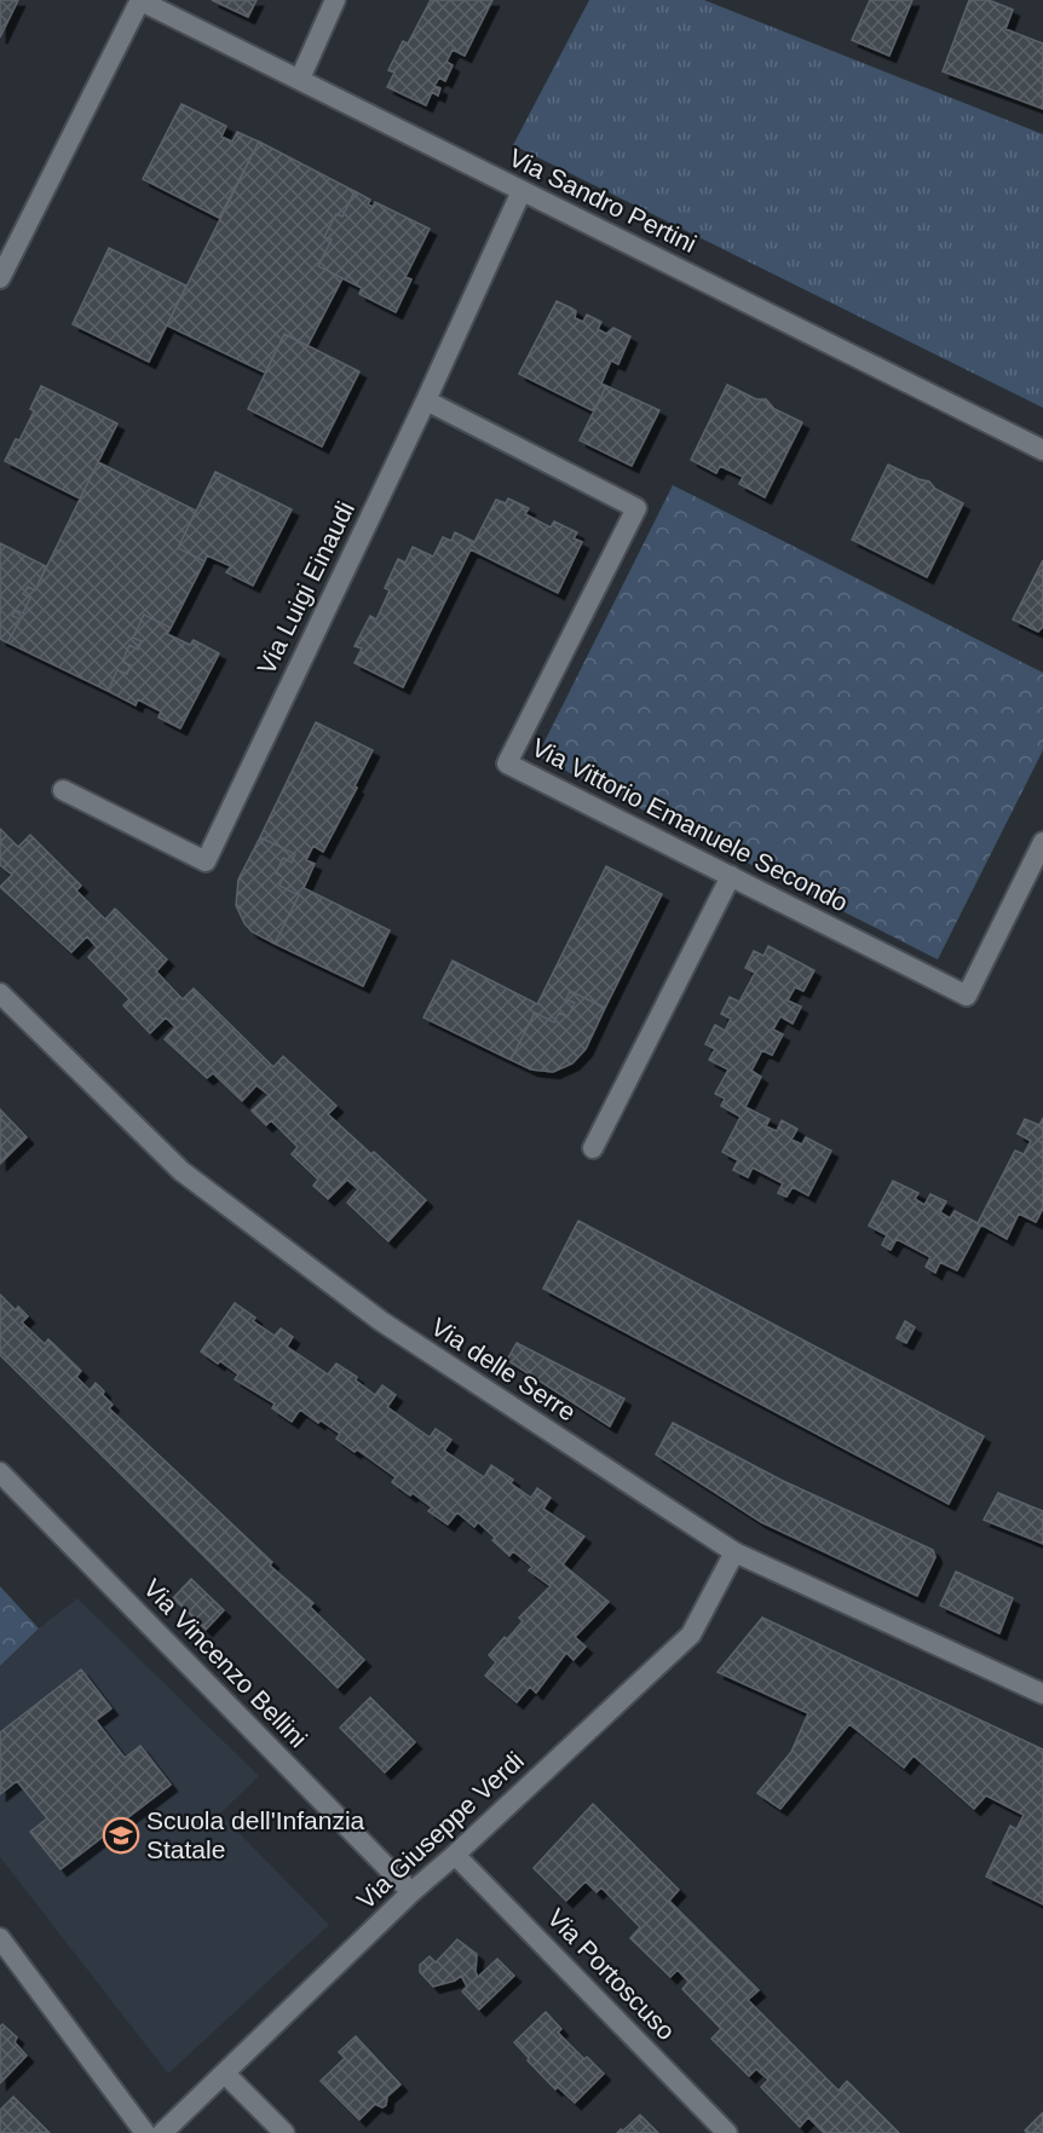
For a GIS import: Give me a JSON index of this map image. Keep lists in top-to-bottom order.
{
  "streets": {
    "street": [
      "Via Sandro Pertini",
      "Via Luigi Einaudi",
      "Via Vittorio Emanuele Secondo",
      "Via delle Serre",
      "Via Vincenzo Bellini",
      "Via Giuseppe Verdi",
      "Via Portoscuso"
    ]
  },
  "crossings": [
    ["Via Sandro Pertini", "Via Luigi Einaudi"],
    ["Via Luigi Einaudi", "Via Vittorio Emanuele Secondo"],
    ["Via delle Serre", "Via Giuseppe Verdi"],
    ["Via Vincenzo Bellini", "Via Giuseppe Verdi"],
    ["Via Giuseppe Verdi", "Via Portoscuso"]
  ],
  "places": {
    "school or university": ["Scuola dell'Infanzia Statale"]
  }
}
